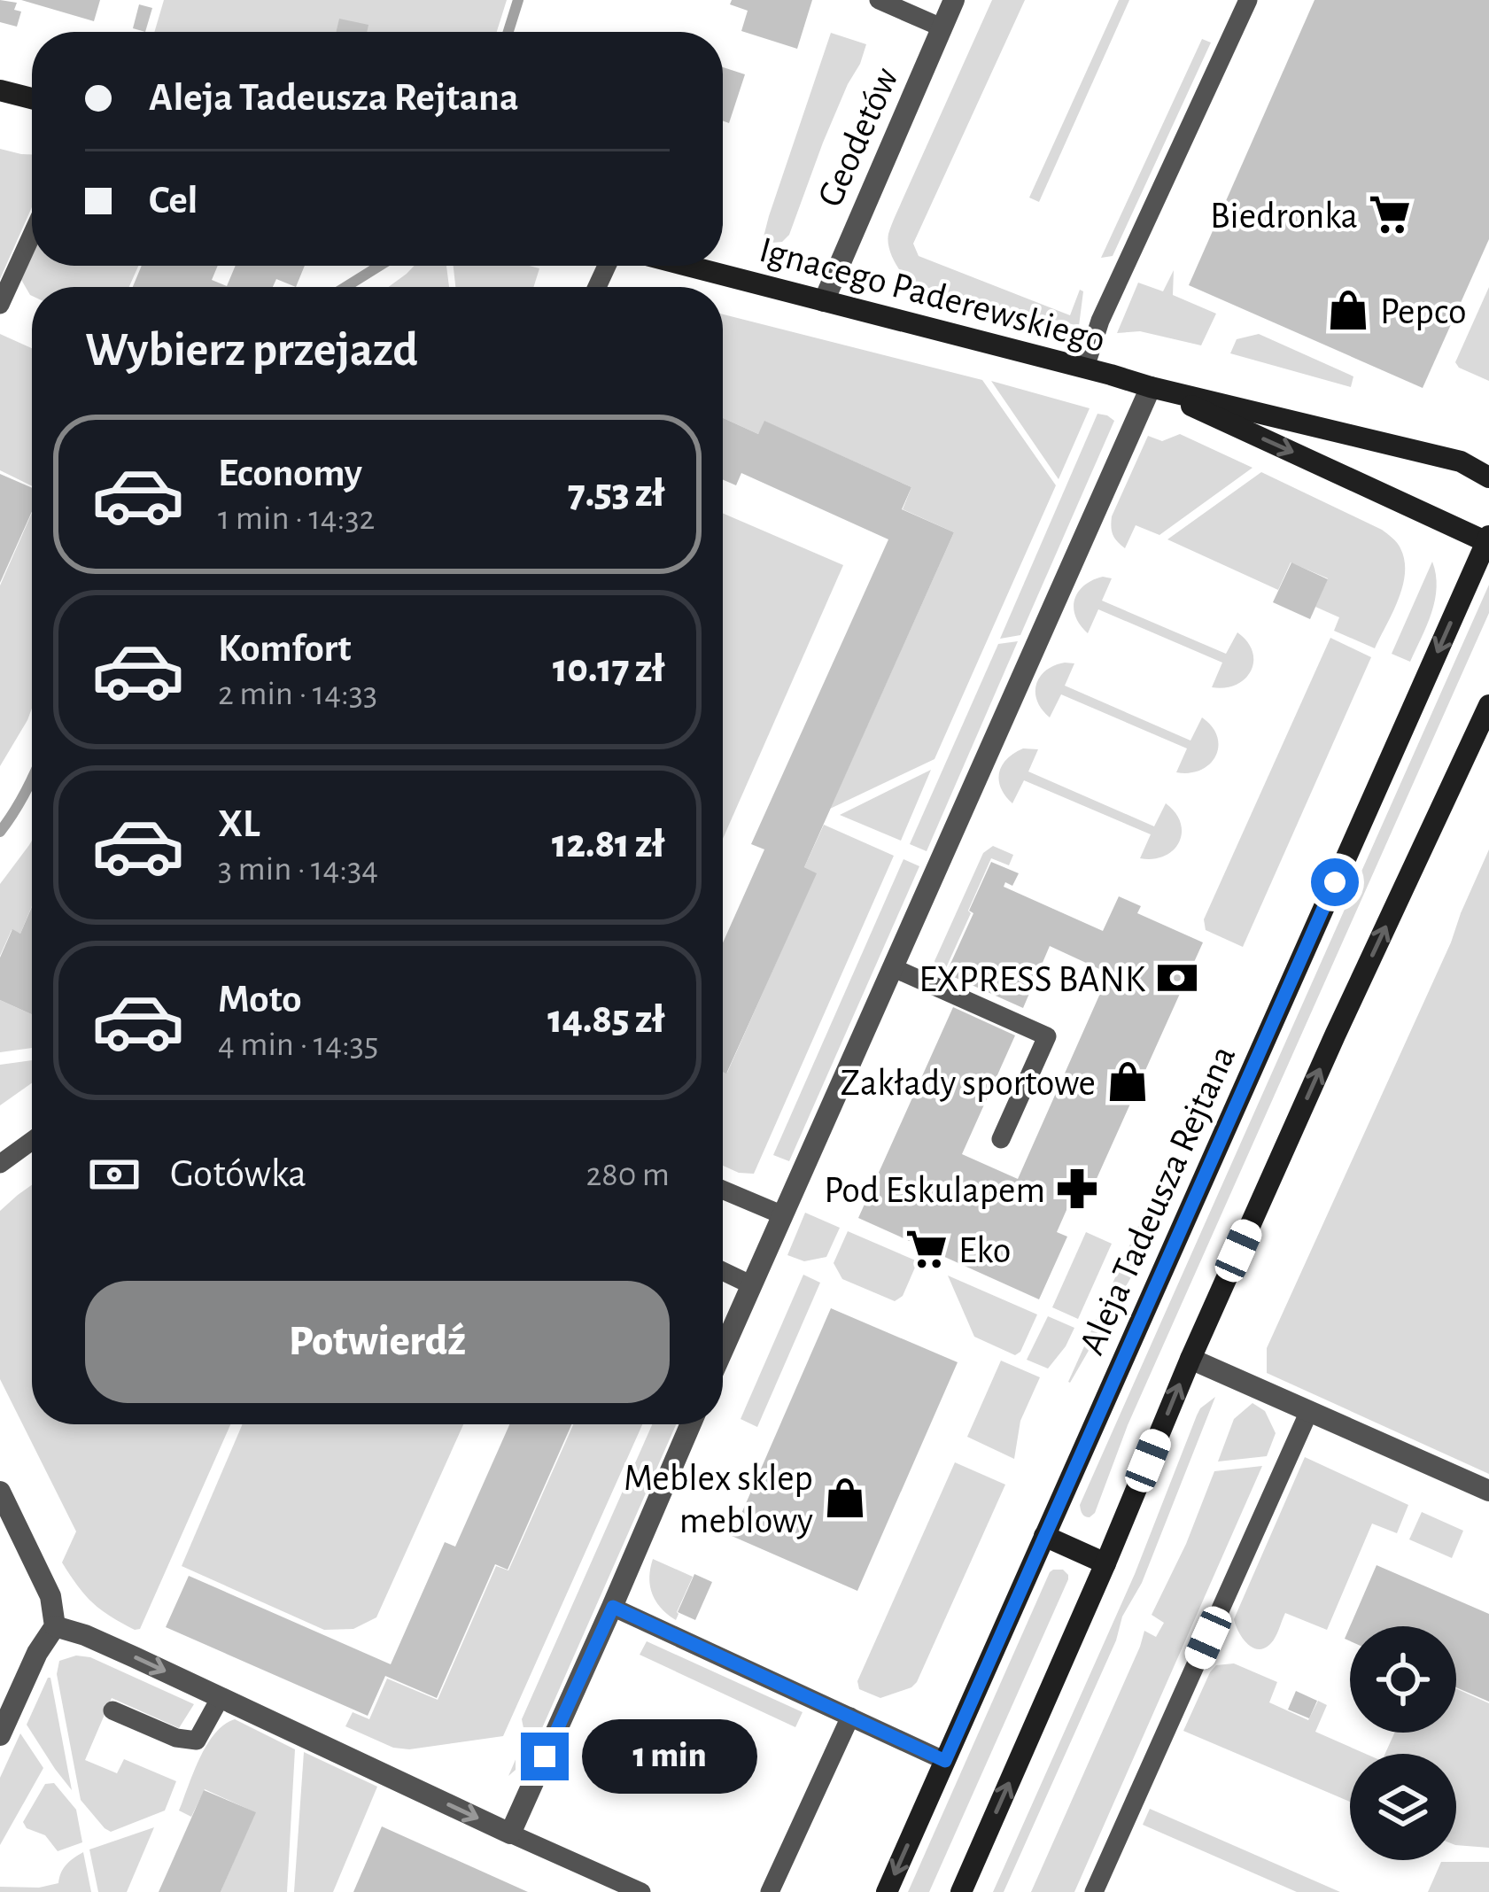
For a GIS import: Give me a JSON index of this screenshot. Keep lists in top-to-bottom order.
{
  "streets": {
    "main road": ["Ignacego Paderewskiego", "Aleja Tadeusza Rejtana"],
    "street": ["Geodetów"]
  },
  "crossings": [
    ["Geodetów", "Ignacego Paderewskiego"],
    ["Ignacego Paderewskiego", "Aleja Tadeusza Rejtana"]
  ],
  "places": {
    "supermarket": ["Biedronka", "Eko"],
    "shop": ["Pepco", "Zakłady sportowe", "Meblex sklep meblowy"],
    "bank": ["EXPRESS BANK"],
    "pharmacy": ["Pod Eskulapem"]
  },
  "page": {
    "banner": ["Aleja Tadeusza Rejtana", "Cel"],
    "heading": "Wybierz przejazd",
    "list": [
      {
        "name": "Economy",
        "note": "1 min · 14:32",
        "value": "7.53 zł"
      },
      {
        "name": "Komfort",
        "note": "2 min · 14:33",
        "value": "10.17 zł"
      },
      {
        "name": "XL",
        "note": "3 min · 14:34",
        "value": "12.81 zł"
      },
      {
        "name": "Moto",
        "note": "4 min · 14:35",
        "value": "14.85 zł"
      }
    ],
    "pay": ["Gotówka", "280 m"],
    "buttons": "Potwierdź",
    "bubble": "1 min"
  }
}
